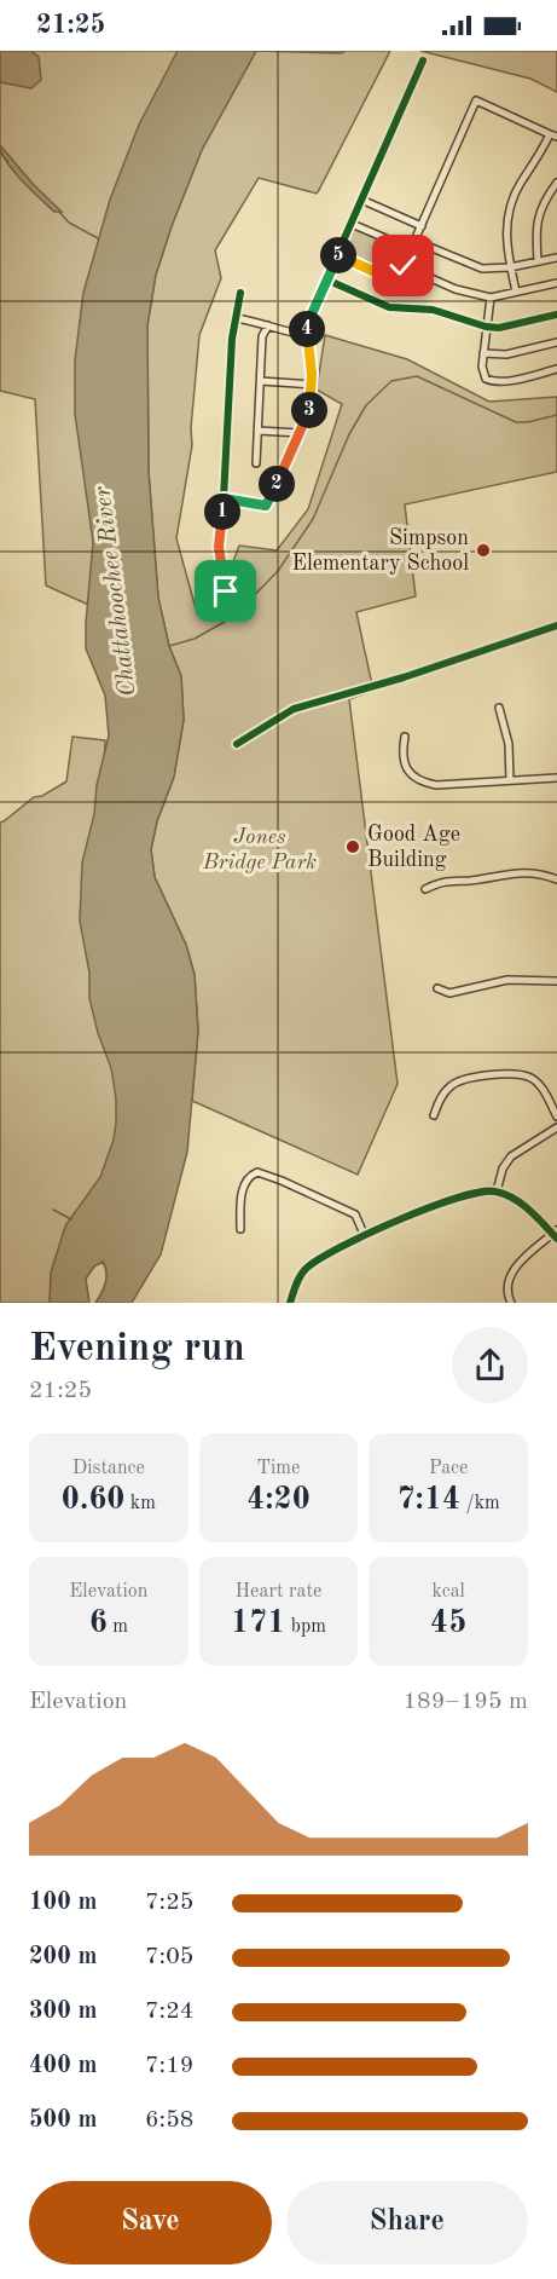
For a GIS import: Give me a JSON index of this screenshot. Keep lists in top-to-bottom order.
{
  "water": ["Chattahoochee River"],
  "parks": ["Jones Bridge Park"],
  "places": ["Simpson Elementary School", "Good Age Building"],
  "page": {
    "status": "21:25",
    "pins": [
      "5",
      "4",
      "3",
      "2",
      "1"
    ],
    "heading": ["Evening run", "21:25"],
    "stats": [
      ["Distance", "0.60 km"],
      ["Time", "4:20"],
      ["Pace", "7:14 /km"],
      ["Elevation", "6 m"],
      ["Heart rate", "171 bpm"],
      ["kcal", "45"]
    ],
    "chart": ["Elevation", "189–195 m"],
    "list": [
      {
        "name": "100 m",
        "note": "7:25"
      },
      {
        "name": "200 m",
        "note": "7:05"
      },
      {
        "name": "300 m",
        "note": "7:24"
      },
      {
        "name": "400 m",
        "note": "7:19"
      },
      {
        "name": "500 m",
        "note": "6:58"
      }
    ],
    "buttons": ["Save", "Share"]
  }
}
